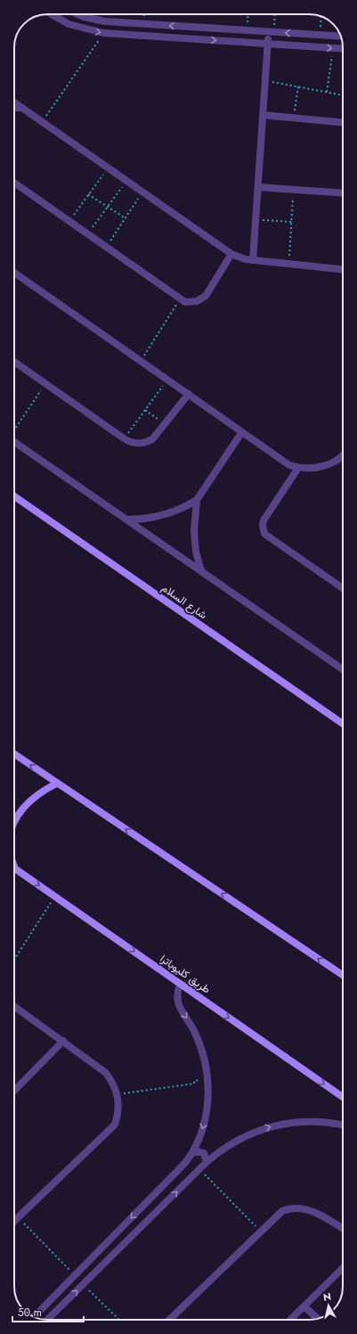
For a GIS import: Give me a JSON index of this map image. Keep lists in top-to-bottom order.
{
  "streets": {
    "main road": ["شارع السلام", "طريق كليوباترا"]
  },
  "one_way": ["طريق كليوباترا"],
  "scale_bar": "50 m",
  "north": "top"
}
